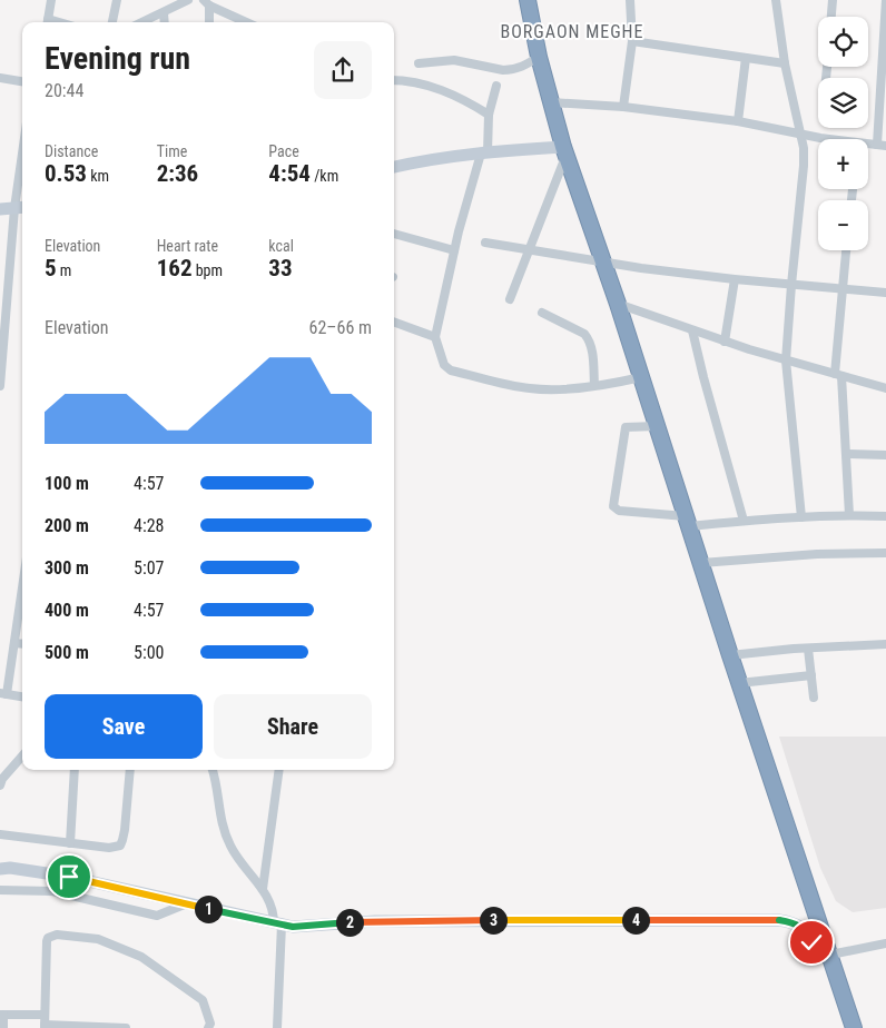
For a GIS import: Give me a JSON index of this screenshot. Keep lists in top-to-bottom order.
{
  "districts": ["BORGAON MEGHE"],
  "page": {
    "map_buttons": ["+", "−"],
    "heading": ["Evening run", "20:44"],
    "stats": [
      ["Distance", "0.53 km"],
      ["Time", "2:36"],
      ["Pace", "4:54 /km"],
      ["Elevation", "5 m"],
      ["Heart rate", "162 bpm"],
      ["kcal", "33"]
    ],
    "chart": ["Elevation", "62–66 m"],
    "list": [
      {
        "name": "100 m",
        "note": "4:57"
      },
      {
        "name": "200 m",
        "note": "4:28"
      },
      {
        "name": "300 m",
        "note": "5:07"
      },
      {
        "name": "400 m",
        "note": "4:57"
      },
      {
        "name": "500 m",
        "note": "5:00"
      }
    ],
    "buttons": ["Save", "Share"],
    "pins": [
      "1",
      "3",
      "4",
      "2"
    ]
  }
}
